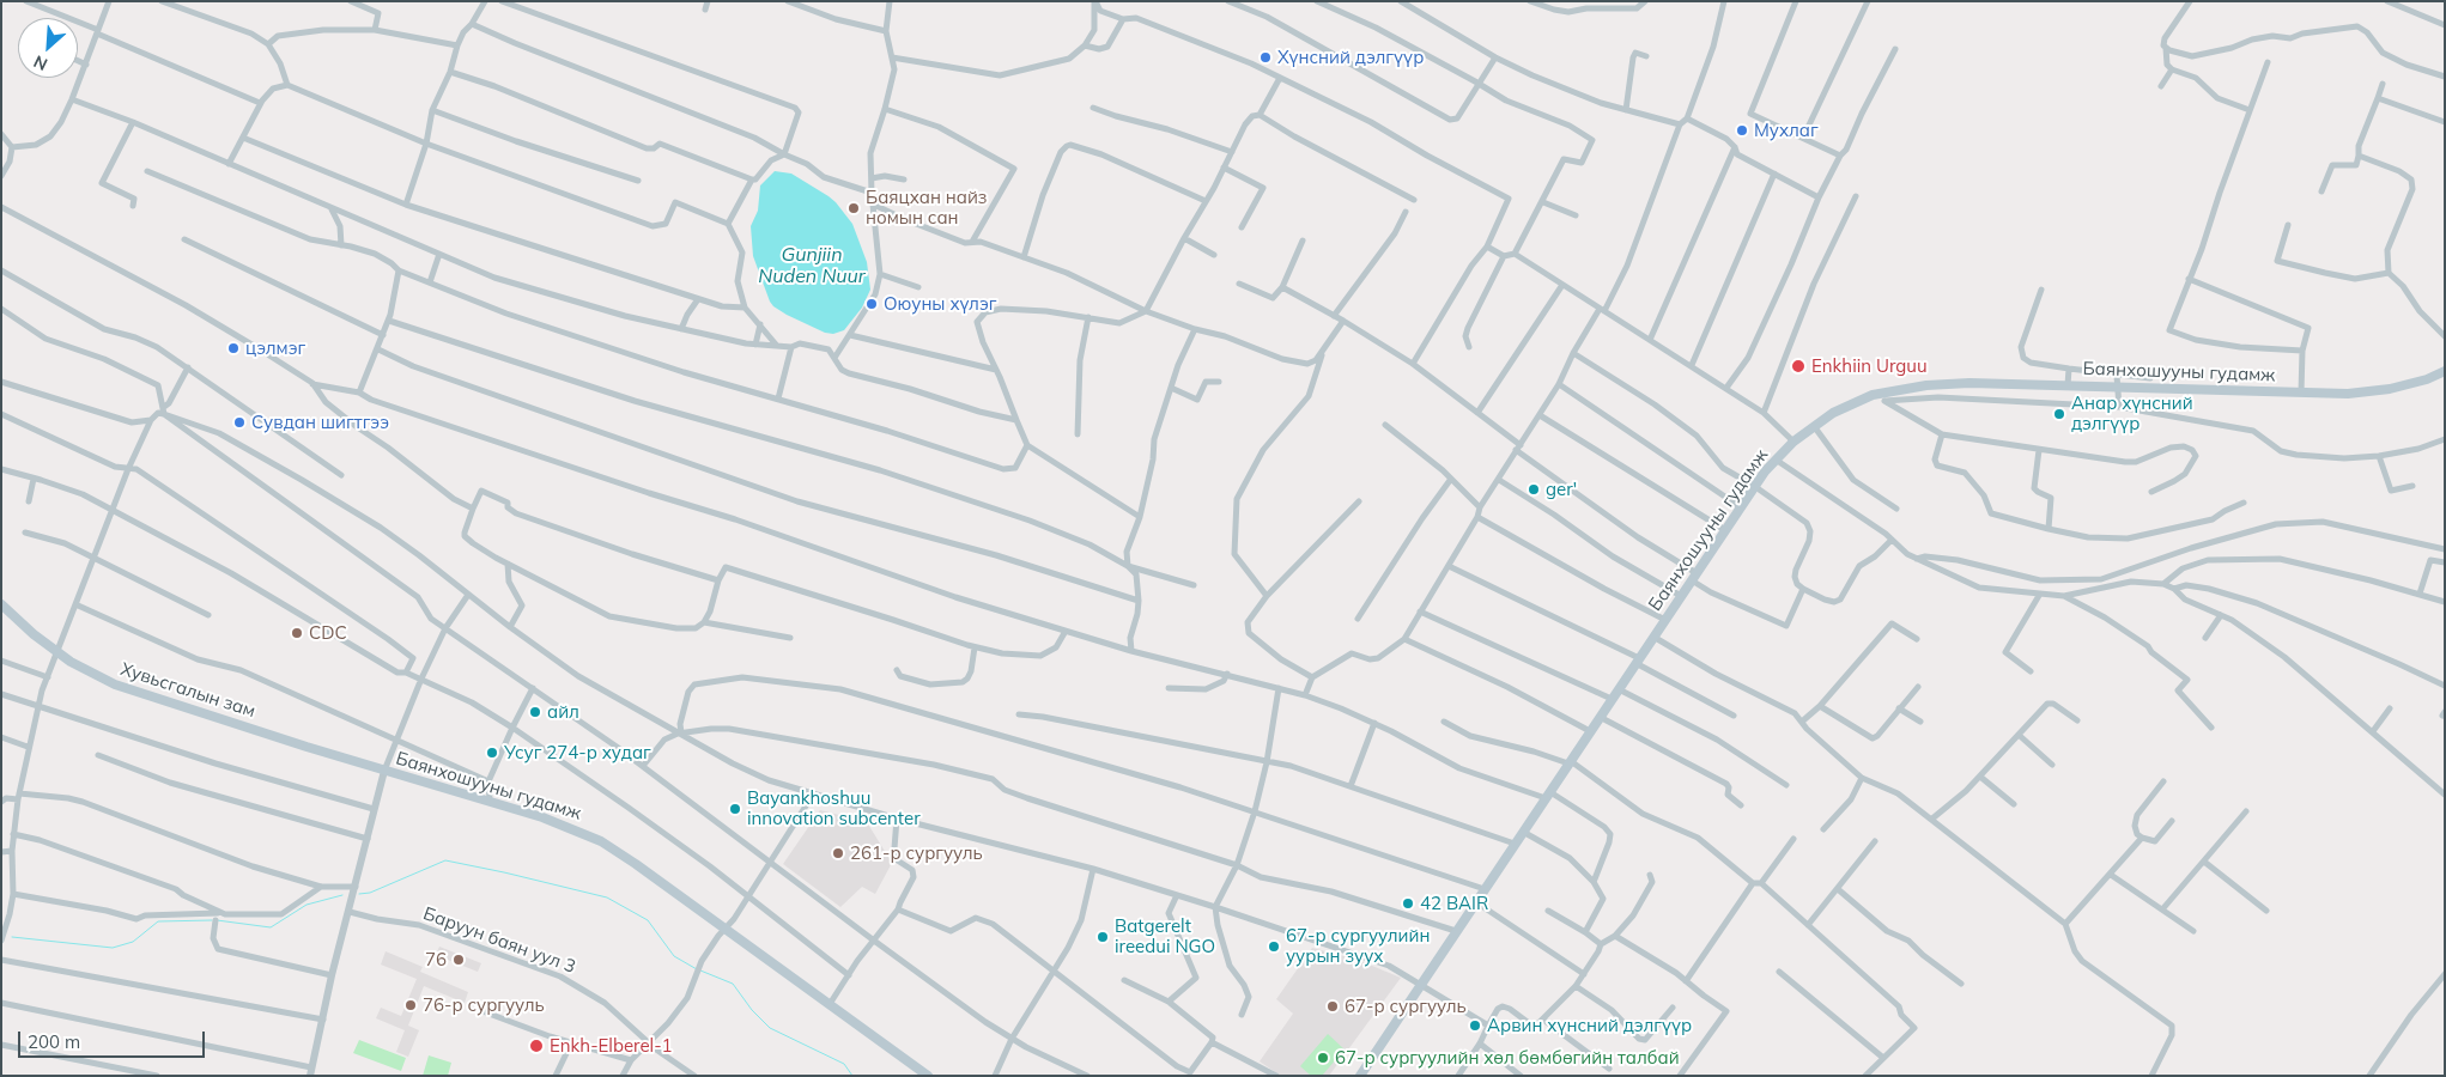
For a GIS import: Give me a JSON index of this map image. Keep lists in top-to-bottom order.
{
  "streets": {
    "main road": ["Баянхошууны гудамж", "Хувьсгалын зам"],
    "street": ["Баруун баян уул 3"]
  },
  "crossings": [
    ["Баянхошууны гудамж", "Хувьсгалын зам"],
    ["Баянхошууны гудамж", "Баруун баян уул 3"]
  ],
  "water": ["Gunjiin Nuden Nuur"],
  "places": [
    "Хүнсний дэлгүүр",
    "Мухлаг",
    "Баяцхан найз номын сан",
    "Оюуны хүлэг",
    "цэлмэг",
    "Enkhiin Urguu",
    "Анар хүнсний дэлгүүр",
    "Сувдан шигтгээ",
    "ger'",
    "CDC",
    "айл",
    "Усуг 274-р худаг",
    "Bayankhoshuu innovation subcenter",
    "261-р сургууль",
    "42 BAIR",
    "Batgerelt ireedui NGO",
    "67-р сургуулийн уурын зуух",
    "76",
    "76-р сургууль",
    "67-р сургууль",
    "Арвин хүнсний дэлгүүр",
    "Enkh-Elberel-1",
    "67-р сургуулийн хөл бөмбөгийн талбай"
  ],
  "scale_bar": "200 m",
  "north": "bottom left"
}
